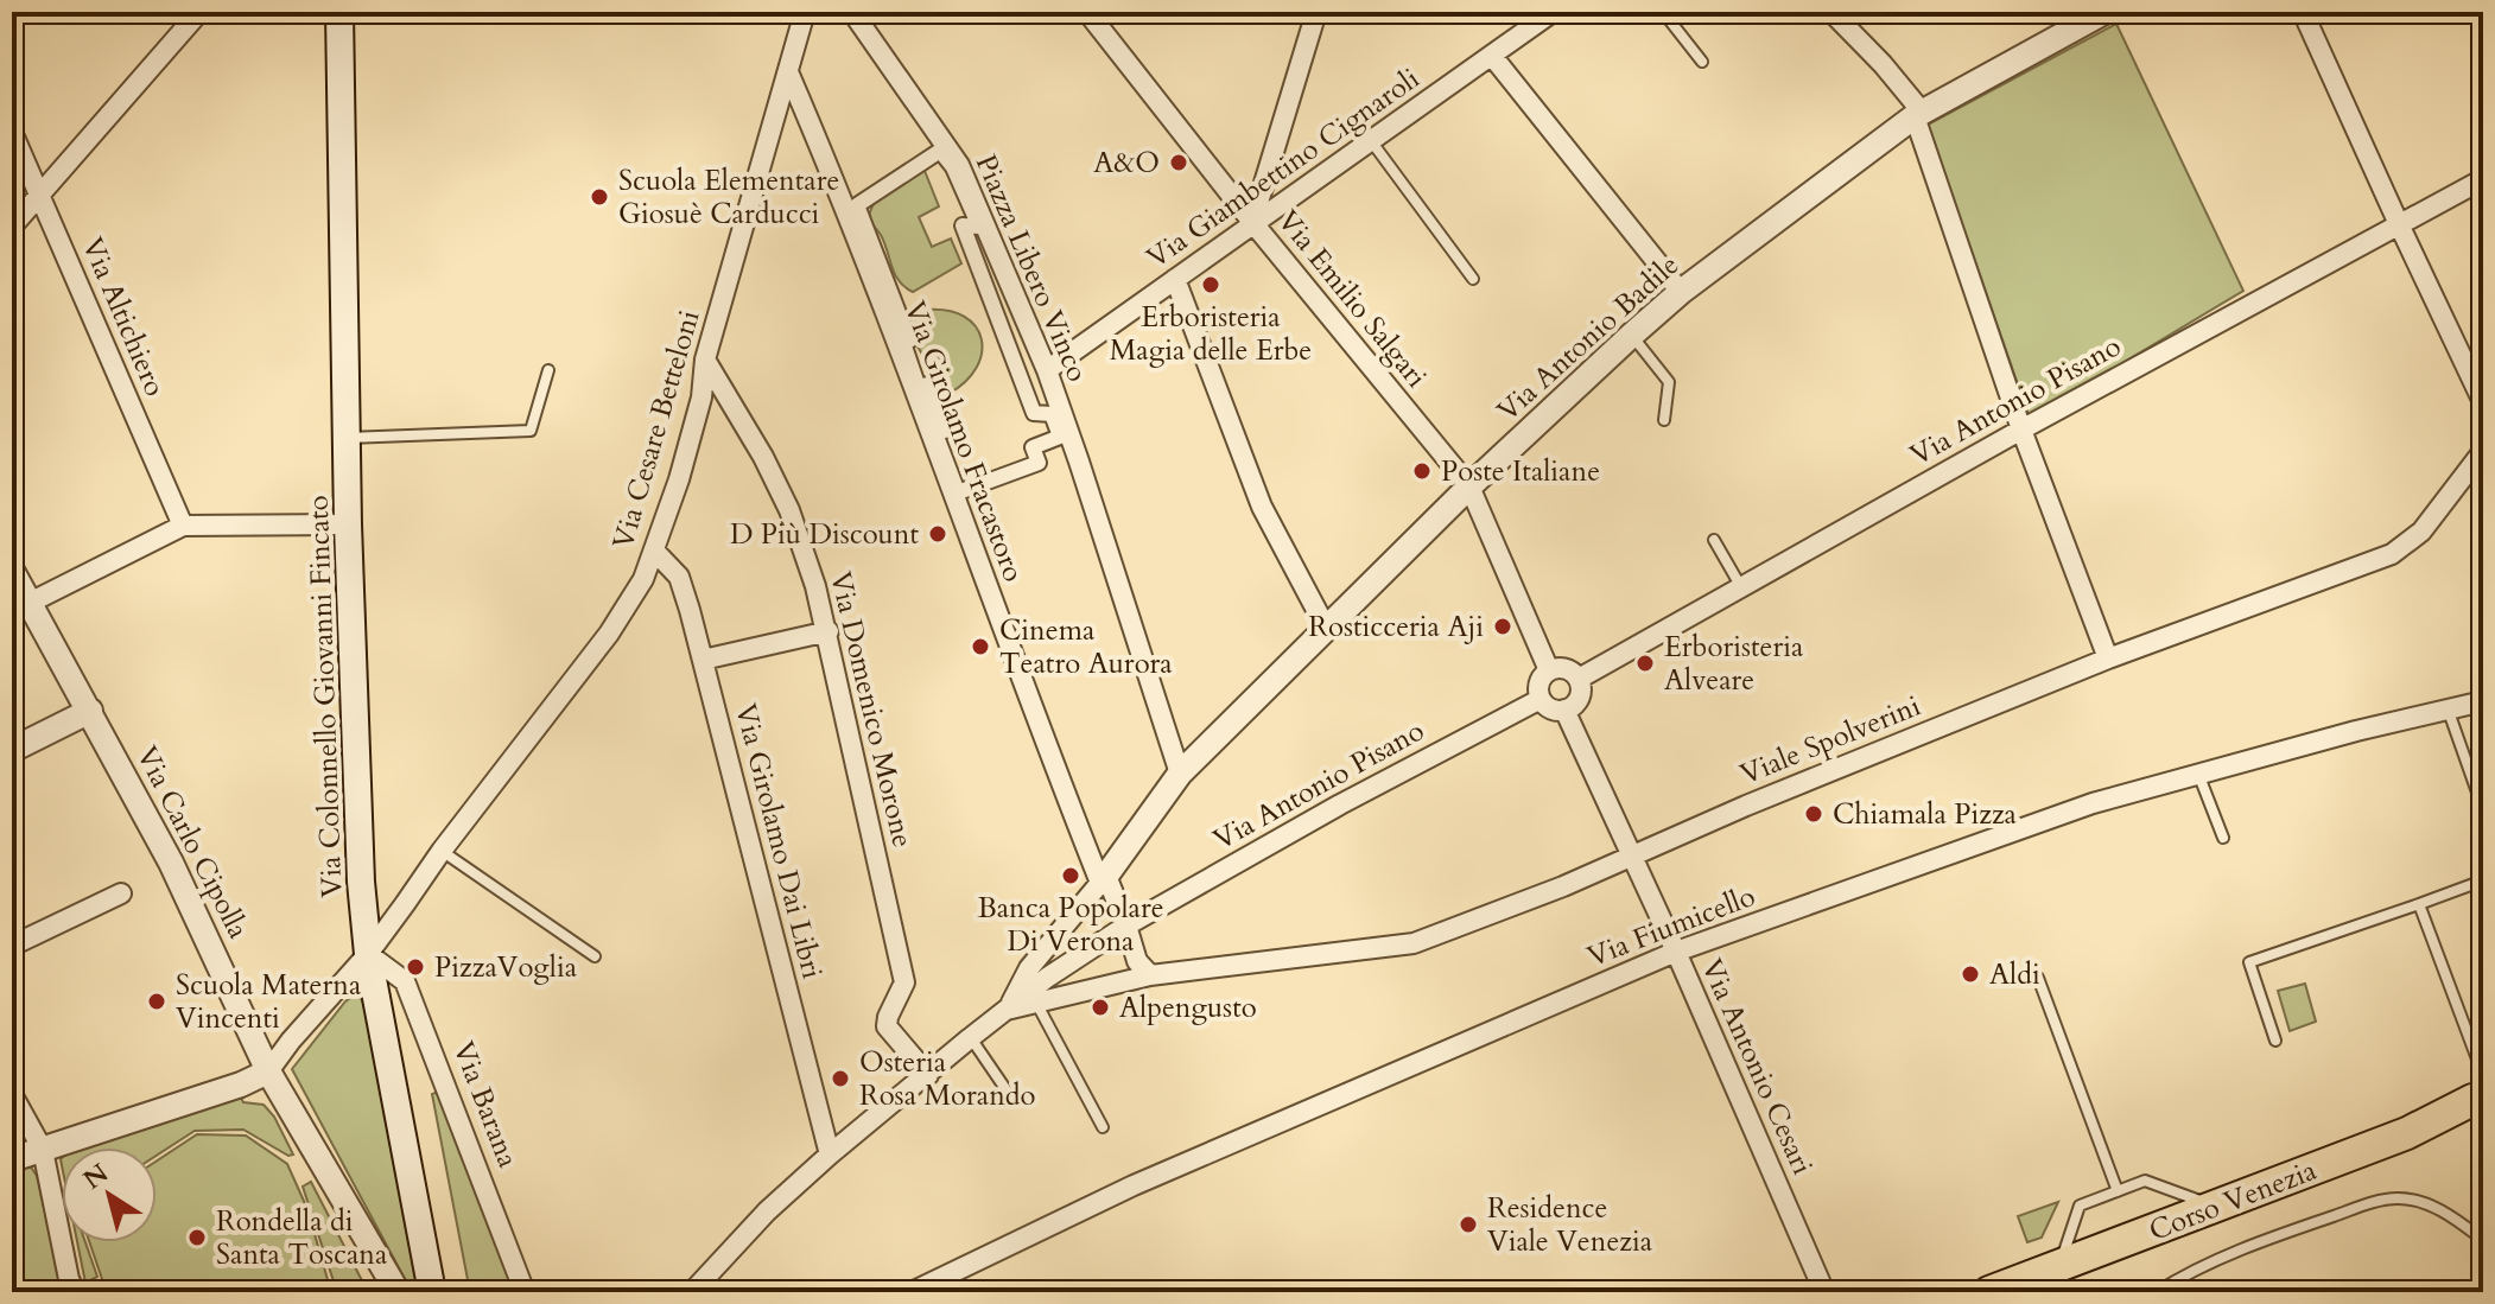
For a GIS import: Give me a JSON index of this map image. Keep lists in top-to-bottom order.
{
  "streets": {
    "main road": ["Via Colonnello Giovanni Fincato", "Corso Venezia"],
    "street": [
      "Via Giambettino Cignaroli",
      "Piazza Libero Vinco",
      "Via Emilio Salgari",
      "Via Altichiero",
      "Via Antonio Badile",
      "Via Antonio Pisano",
      "Via Cesare Betteloni",
      "Via Girolamo Fracastoro",
      "Via Domenico Morone",
      "Viale Spolverini",
      "Via Girolamo Dai Libri",
      "Via Carlo Cipolla",
      "Via Fiumicello",
      "Via Antonio Cesari",
      "Via Barana"
    ]
  },
  "crossings": [
    ["Via Giambettino Cignaroli", "Piazza Libero Vinco"],
    ["Via Giambettino Cignaroli", "Via Emilio Salgari"],
    ["Piazza Libero Vinco", "Via Antonio Badile"],
    ["Via Emilio Salgari", "Via Antonio Badile"],
    ["Via Antonio Badile", "Via Girolamo Fracastoro"],
    ["Via Antonio Pisano", "Via Girolamo Fracastoro"],
    ["Via Antonio Pisano", "Via Domenico Morone"],
    ["Via Antonio Pisano", "Viale Spolverini"],
    ["Via Antonio Pisano", "Via Girolamo Dai Libri"],
    ["Via Antonio Pisano", "Via Antonio Cesari"],
    ["Via Cesare Betteloni", "Via Girolamo Fracastoro"],
    ["Via Cesare Betteloni", "Via Colonnello Giovanni Fincato"],
    ["Via Cesare Betteloni", "Via Domenico Morone"],
    ["Via Cesare Betteloni", "Via Girolamo Dai Libri"],
    ["Via Cesare Betteloni", "Via Barana"],
    ["Via Girolamo Fracastoro", "Viale Spolverini"],
    ["Via Colonnello Giovanni Fincato", "Via Barana"],
    ["Viale Spolverini", "Via Antonio Cesari"],
    ["Via Fiumicello", "Via Antonio Cesari"]
  ],
  "places": [
    "A&O",
    "Scuola Elementare Giosuè Carducci",
    "Erboristeria Magia delle Erbe",
    "Poste Italiane",
    "D Più Discount",
    "Rosticceria Aji",
    "Cinema Teatro Aurora",
    "Erboristeria Alveare",
    "Chiamala Pizza",
    "Banca Popolare Di Verona",
    "PizzaVoglia",
    "Aldi",
    "Scuola Materna Vincenti",
    "Alpengusto",
    "Osteria Rosa Morando",
    "Residence Viale Venezia",
    "Rondella di Santa Toscana"
  ],
  "north": "top left"
}
